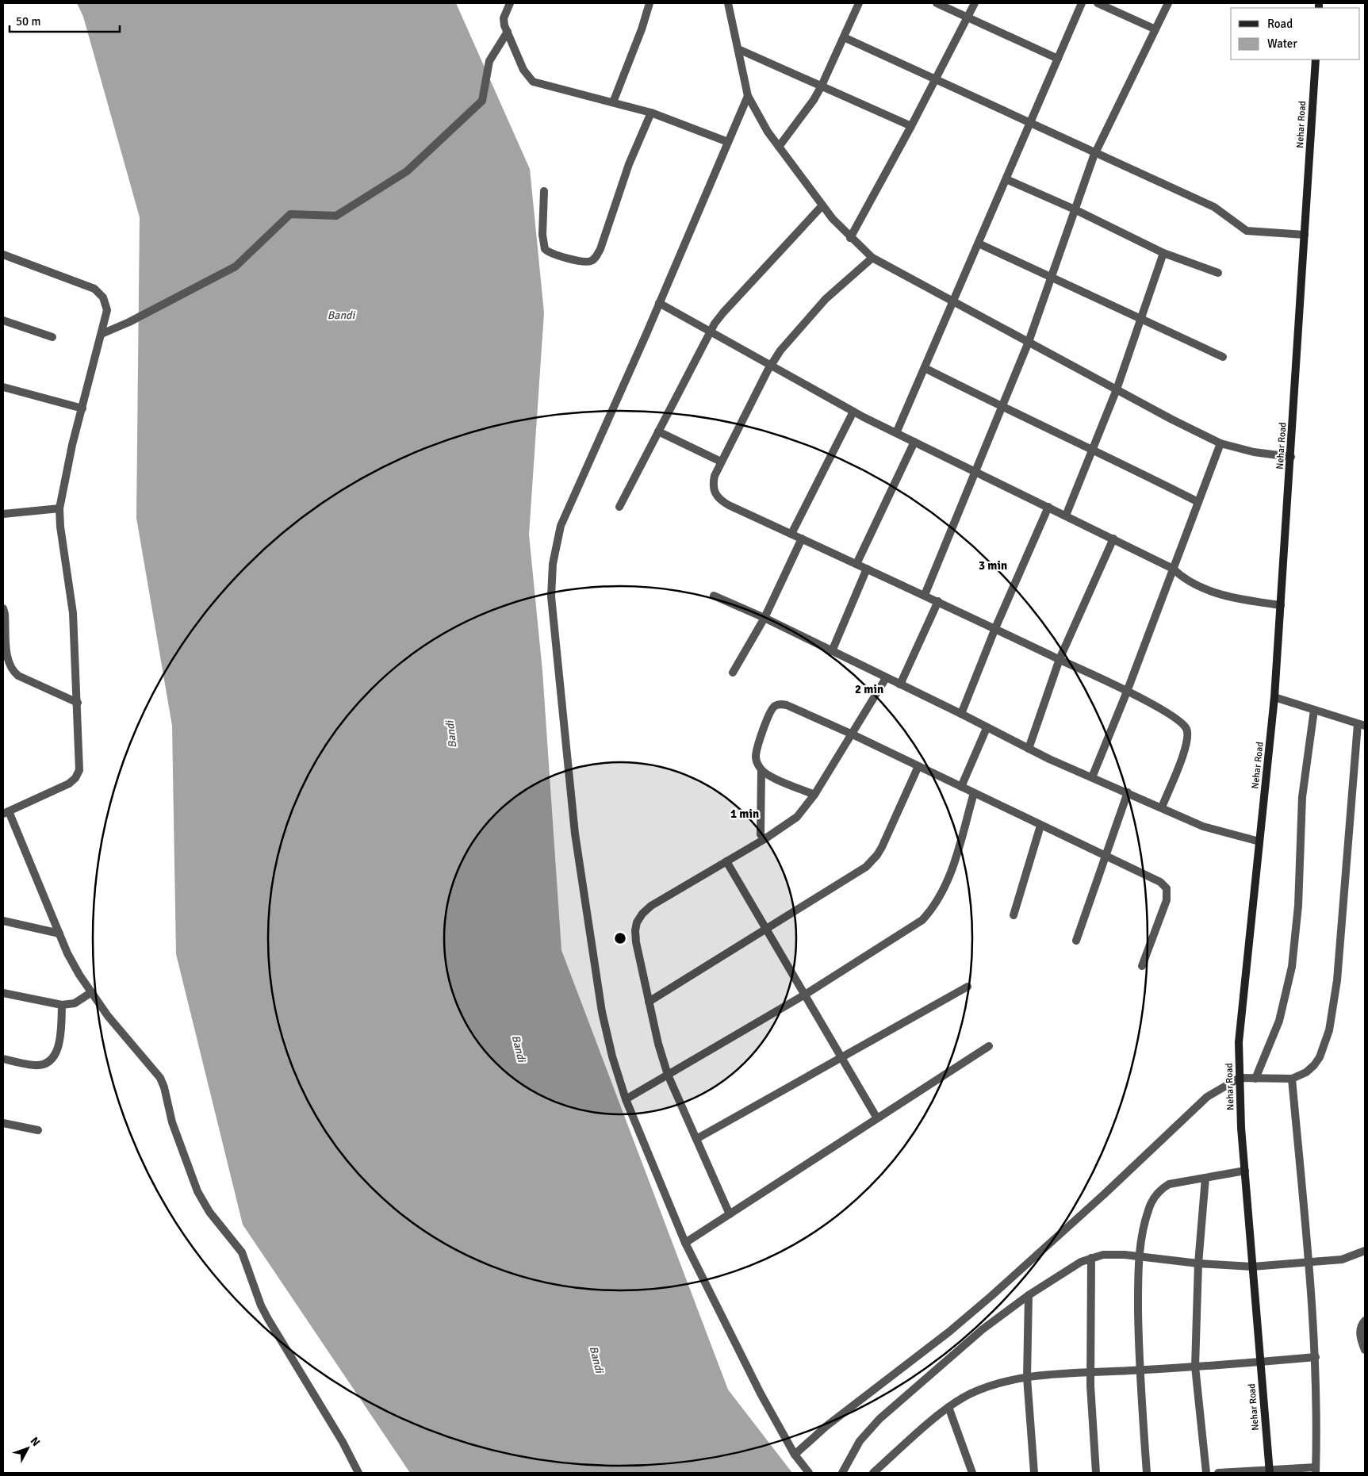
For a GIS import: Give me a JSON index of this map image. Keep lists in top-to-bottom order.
{
  "streets": {
    "street": ["Nehar Road"]
  },
  "water": ["Bandi"],
  "legend": ["Road", "Water"],
  "scale_bar": "50 m",
  "north": "top right",
  "rings": ["3 min", "2 min", "1 min"]
}
